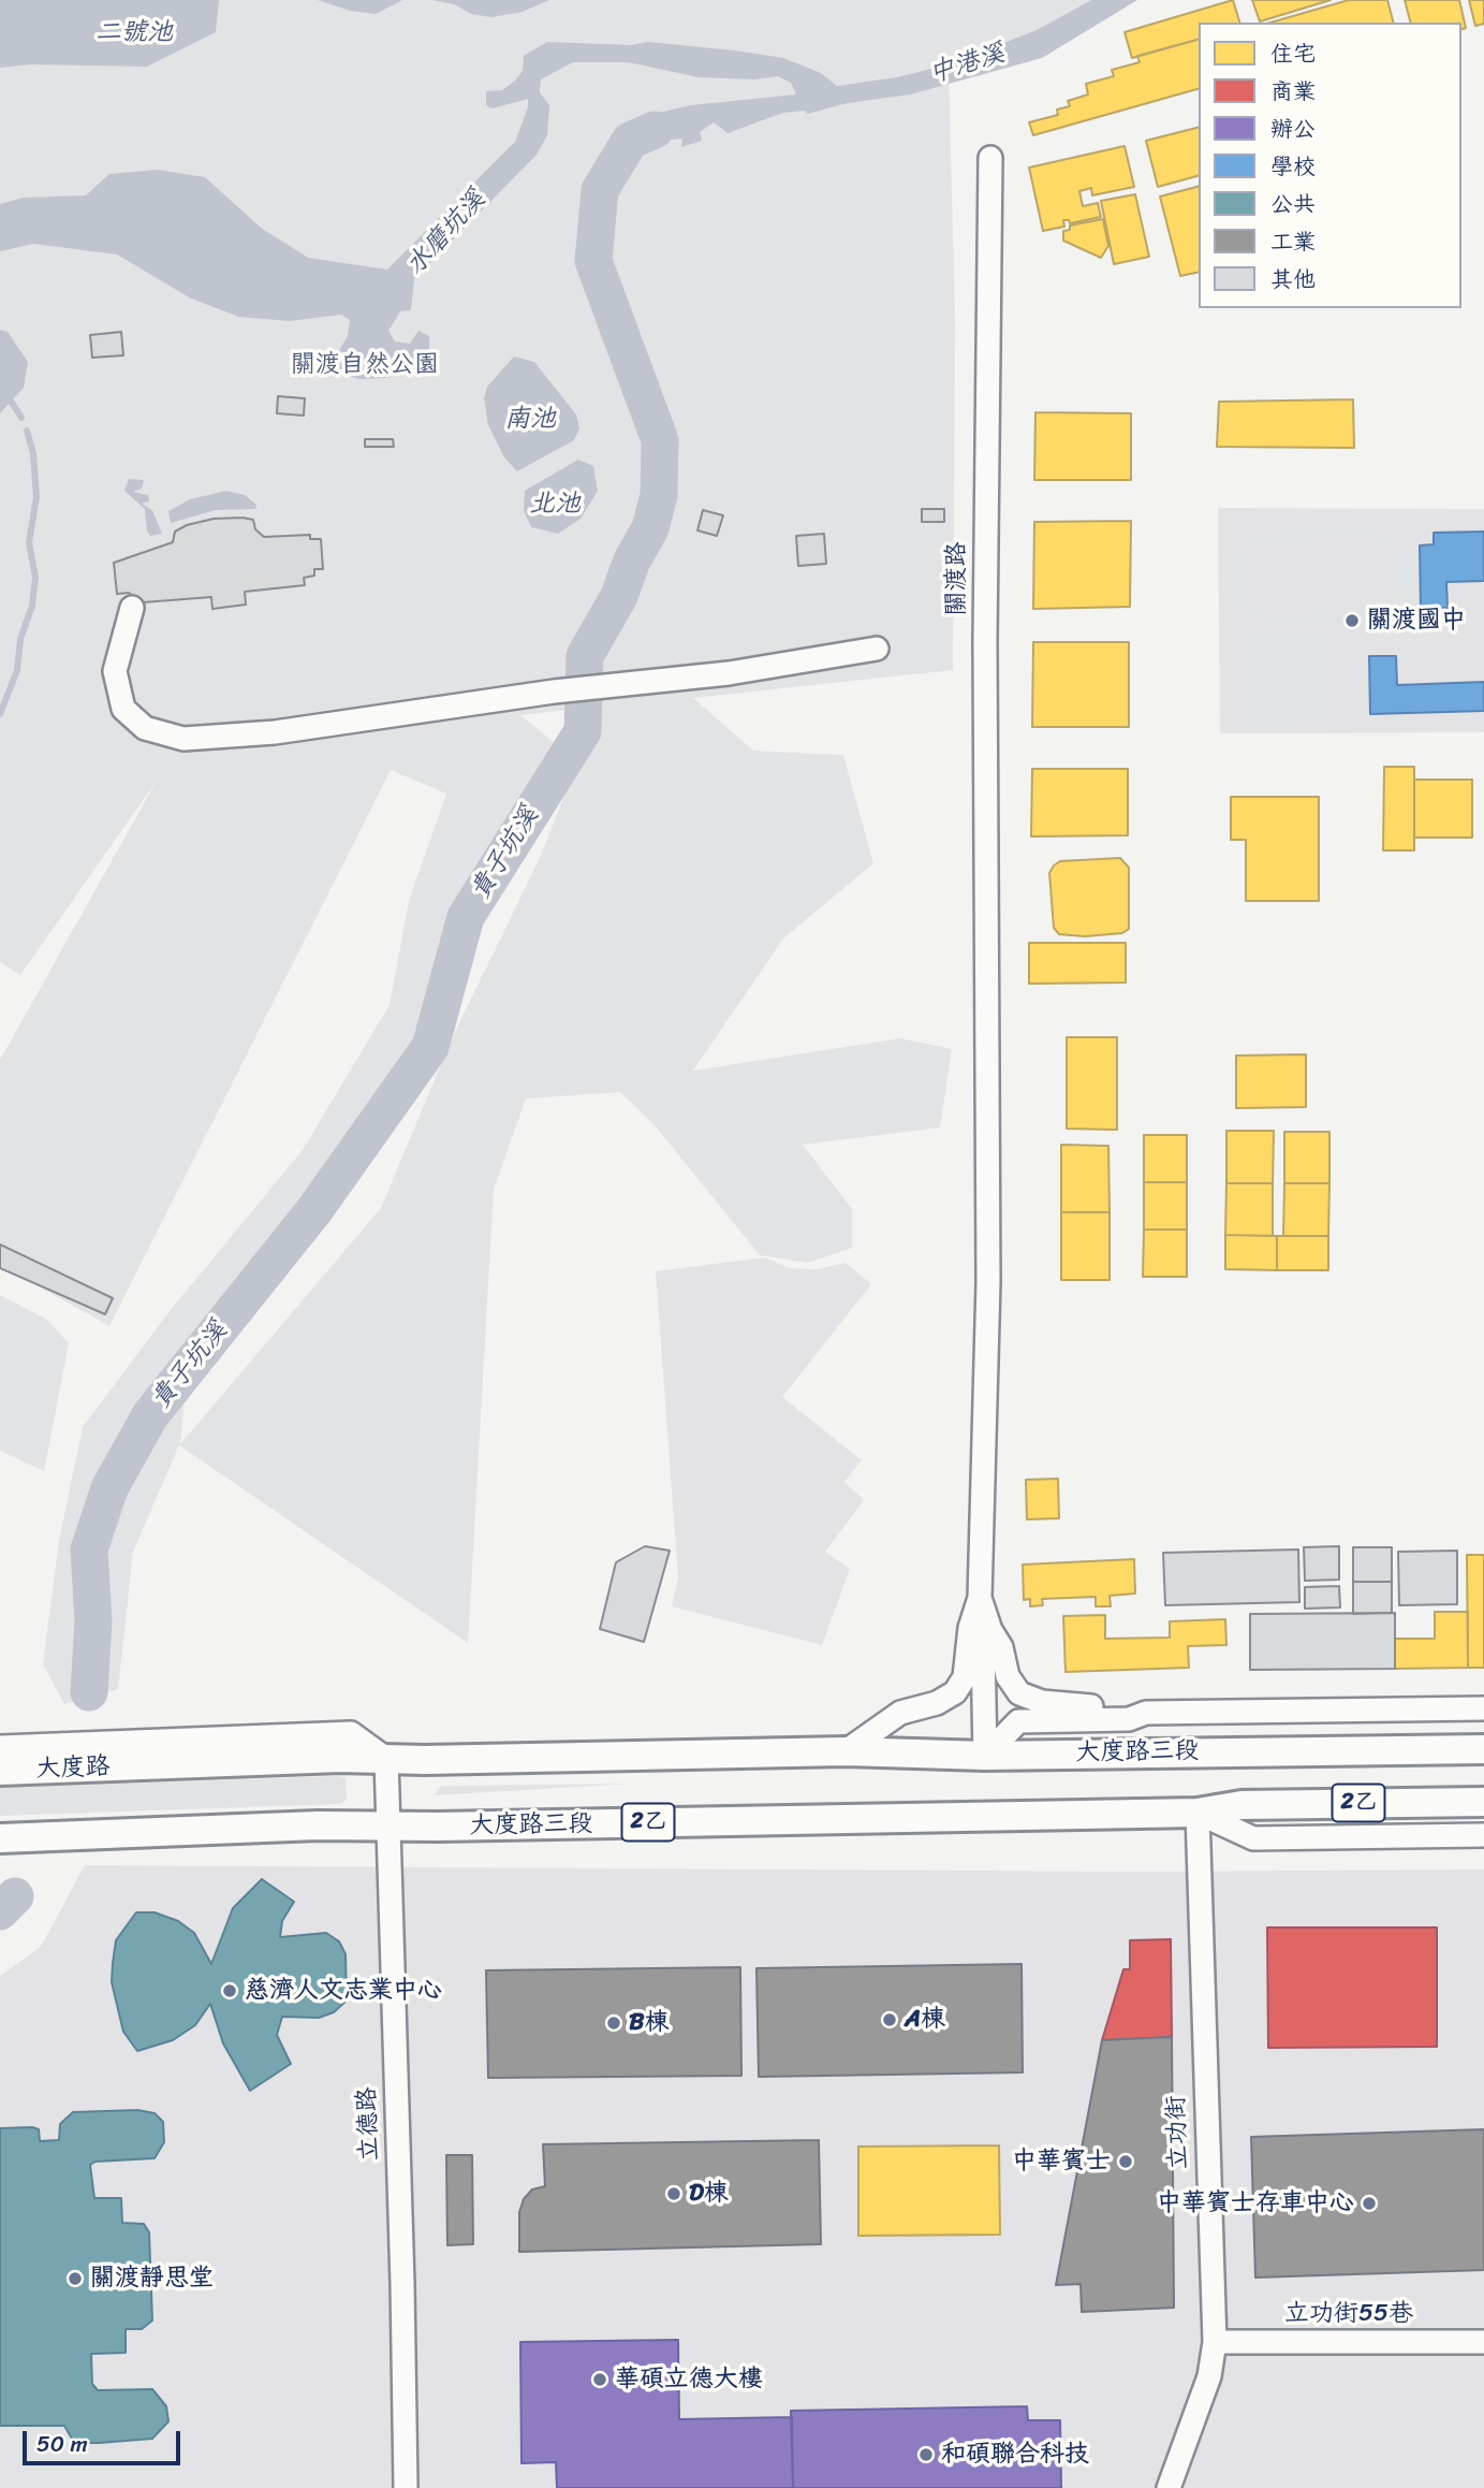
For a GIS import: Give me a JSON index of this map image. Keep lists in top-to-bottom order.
{
  "streets": {
    "main road": ["大度路三段", "大度路", "2乙"],
    "street": [
      "關渡路",
      "立德路",
      "立功街",
      "立功街55巷"
    ]
  },
  "crossings": [
    ["大度路三段", "大度路"],
    ["大度路三段", "立德路"],
    ["大度路三段", "立功街"],
    ["立功街", "立功街55巷"]
  ],
  "water": [
    "二號池",
    "中港溪",
    "水磨坑溪",
    "南池",
    "北池",
    "貴子坑溪"
  ],
  "parks": ["關渡自然公園"],
  "places": [
    "關渡國中",
    "慈濟人文志業中心",
    "A棟",
    "B棟",
    "中華賓士",
    "D棟",
    "中華賓士存車中心",
    "關渡靜思堂",
    "華碩立德大樓",
    "和碩聯合科技"
  ],
  "legend": [
    "住宅",
    "商業",
    "辦公",
    "學校",
    "公共",
    "工業",
    "其他"
  ],
  "scale_bar": "50 m"
}
